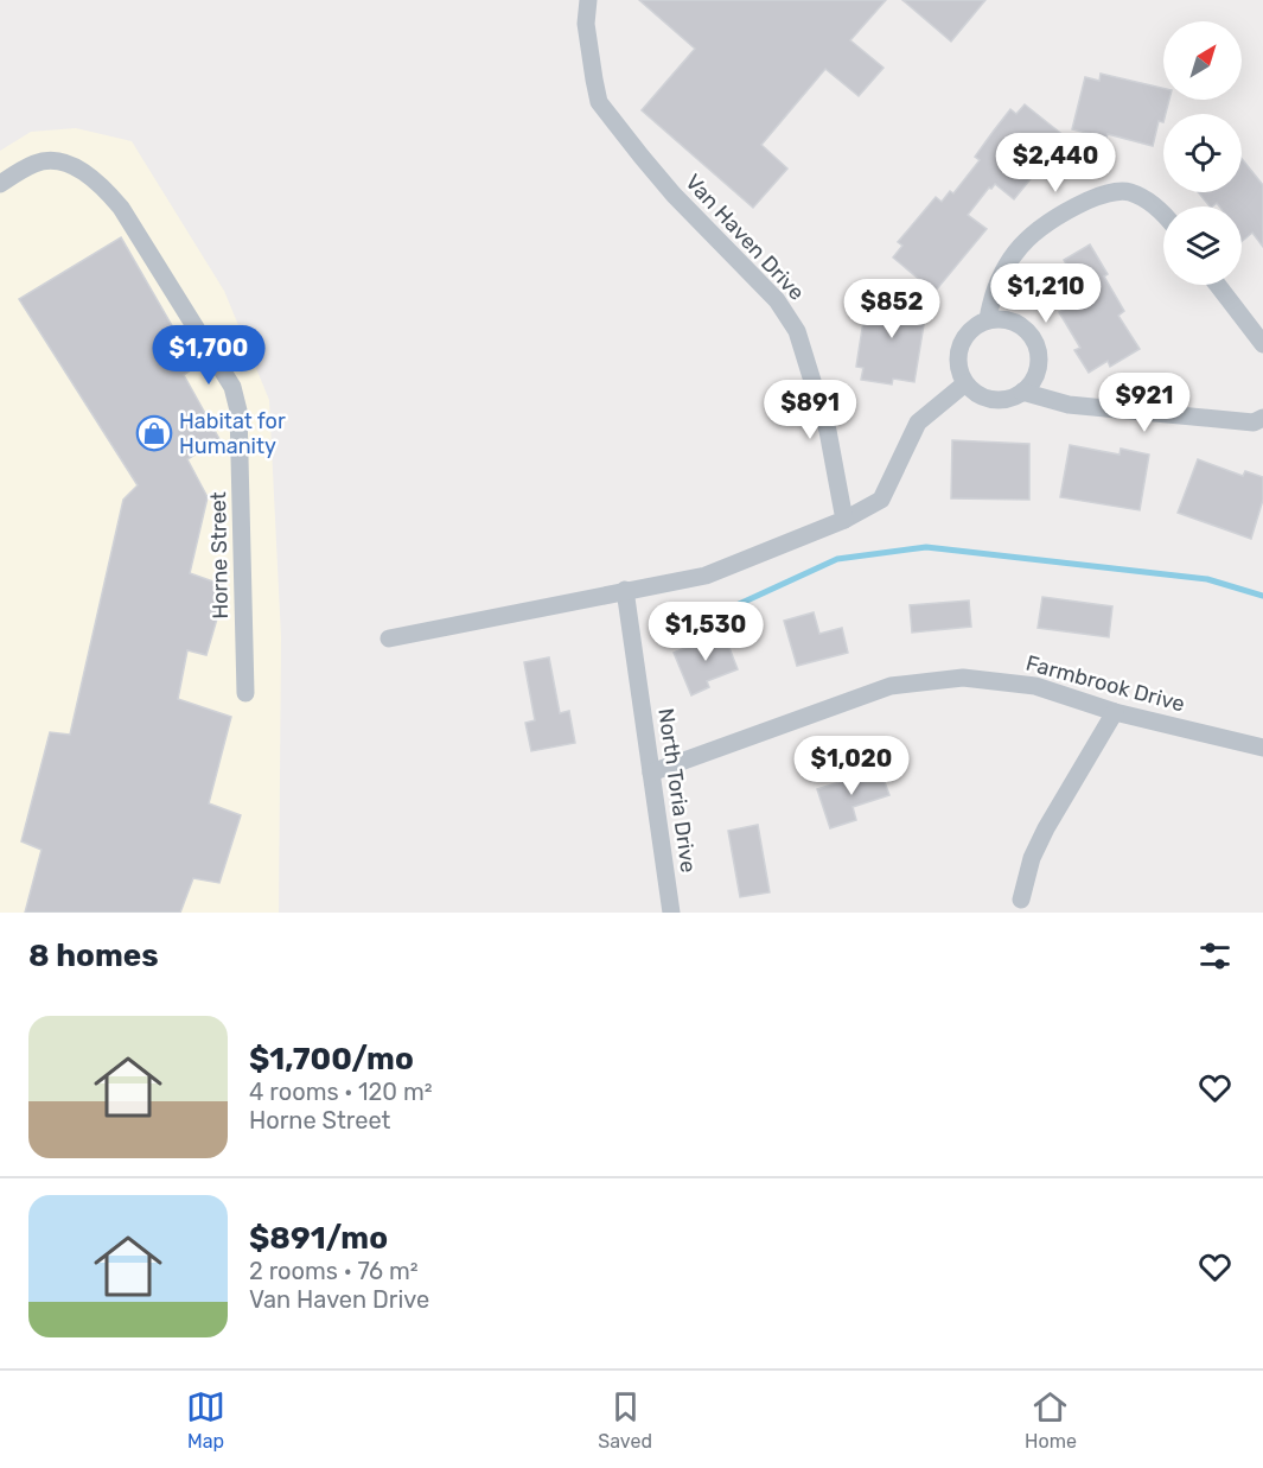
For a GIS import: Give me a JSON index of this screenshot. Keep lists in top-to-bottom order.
{
  "streets": {
    "street": [
      "Van Haven Drive",
      "Horne Street",
      "Farmbrook Drive",
      "North Toria Drive"
    ]
  },
  "crossings": [
    ["Farmbrook Drive", "North Toria Drive"]
  ],
  "places": {
    "shop": ["Habitat for Humanity"]
  },
  "north": "top right",
  "page": {
    "price": [
      "$2,440",
      "$1,210",
      "$852",
      "$1,700",
      "$921",
      "$891",
      "$1,530",
      "$1,020"
    ],
    "heading": "8 homes",
    "list": [
      {
        "name": "$1,700/mo",
        "note": "4 rooms · 120 m² · Horne Street"
      },
      {
        "name": "$891/mo",
        "note": "2 rooms · 76 m² · Van Haven Drive"
      }
    ],
    "tabs": ["Map", "Saved", "Home"]
  }
}
